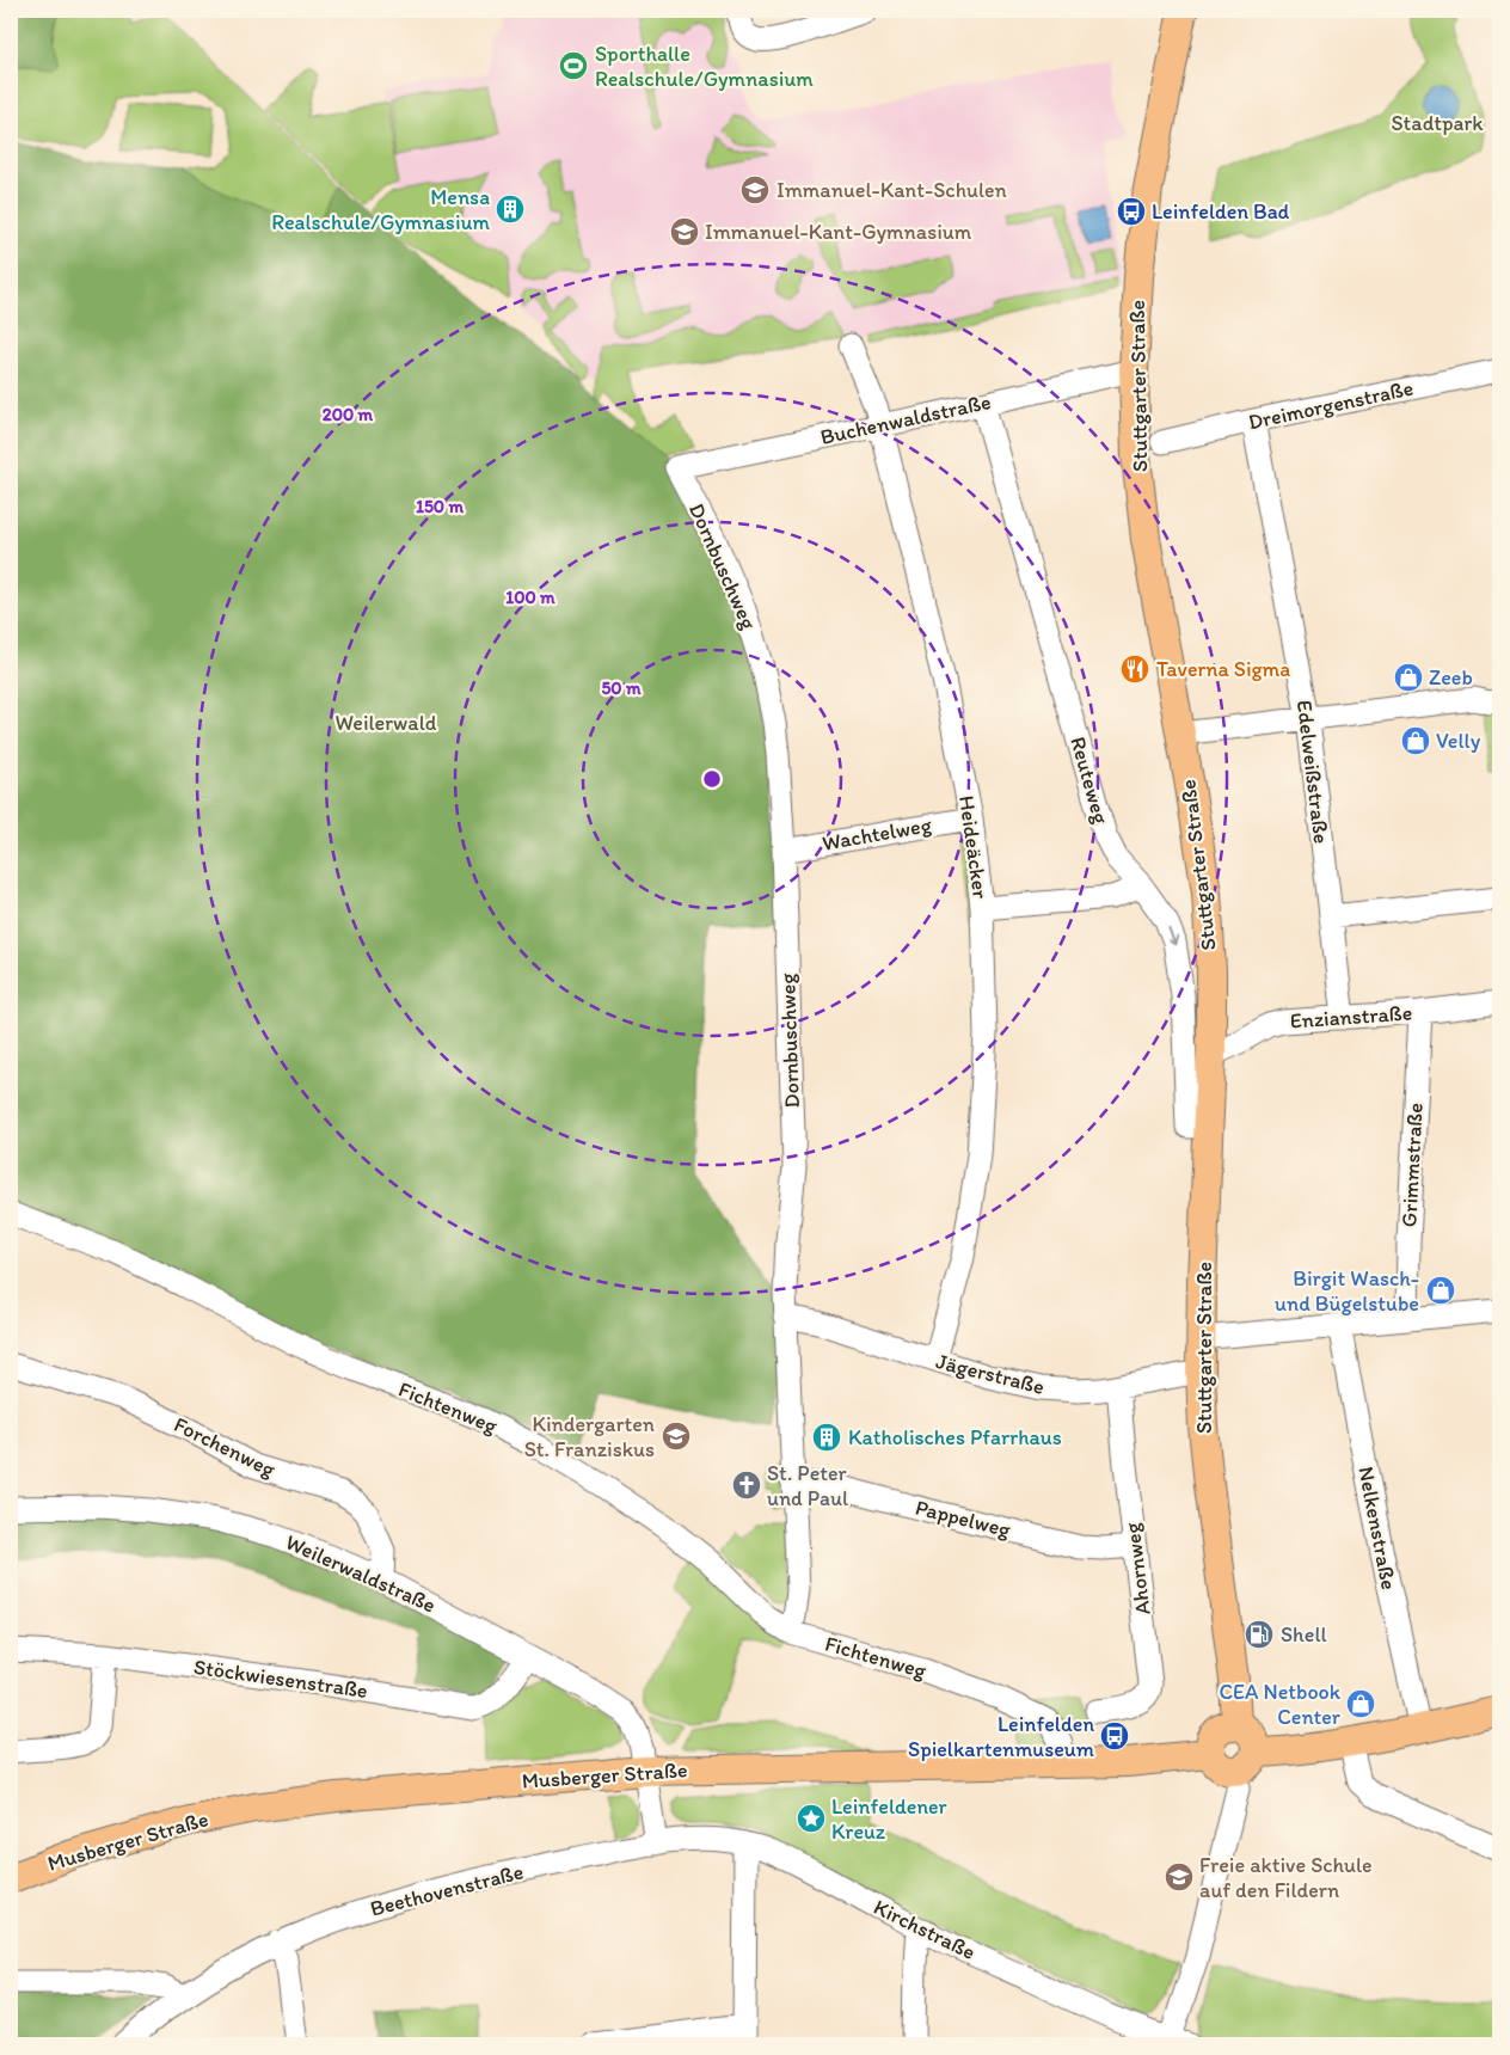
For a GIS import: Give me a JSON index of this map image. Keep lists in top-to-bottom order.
{
  "streets": {
    "main road": ["Stuttgarter Straße", "Musberger Straße"],
    "street": [
      "Dreimorgenstraße",
      "Buchenwaldstraße",
      "Dornbuschweg",
      "Edelweißstraße",
      "Reuteweg",
      "Wachtelweg",
      "Heideäcker",
      "Enzianstraße",
      "Grimmstraße",
      "Jägerstraße",
      "Fichtenweg",
      "Forchenweg",
      "Pappelweg",
      "Nelkenstraße",
      "Ahornweg",
      "Weilerwaldstraße",
      "Stöckwiesenstraße",
      "Beethovenstraße",
      "Kirchstraße"
    ]
  },
  "crossings": [
    ["Stuttgarter Straße", "Buchenwaldstraße"],
    ["Stuttgarter Straße", "Reuteweg"],
    ["Stuttgarter Straße", "Enzianstraße"],
    ["Stuttgarter Straße", "Jägerstraße"],
    ["Stuttgarter Straße", "Musberger Straße"],
    ["Dreimorgenstraße", "Edelweißstraße"],
    ["Buchenwaldstraße", "Dornbuschweg"],
    ["Buchenwaldstraße", "Reuteweg"],
    ["Buchenwaldstraße", "Heideäcker"],
    ["Dornbuschweg", "Wachtelweg"],
    ["Dornbuschweg", "Jägerstraße"],
    ["Dornbuschweg", "Fichtenweg"],
    ["Dornbuschweg", "Pappelweg"],
    ["Edelweißstraße", "Enzianstraße"],
    ["Wachtelweg", "Heideäcker"],
    ["Heideäcker", "Jägerstraße"],
    ["Enzianstraße", "Grimmstraße"],
    ["Jägerstraße", "Ahornweg"],
    ["Fichtenweg", "Musberger Straße"],
    ["Forchenweg", "Weilerwaldstraße"],
    ["Pappelweg", "Ahornweg"],
    ["Weilerwaldstraße", "Stöckwiesenstraße"],
    ["Weilerwaldstraße", "Musberger Straße"],
    ["Beethovenstraße", "Kirchstraße"]
  ],
  "parks": ["Stadtpark", "Weilerwald"],
  "places": {
    "sports": ["Sporthalle Realschule/Gymnasium"],
    "school or university": [
      "Immanuel-Kant-Schulen",
      "Immanuel-Kant-Gymnasium",
      "Kindergarten St. Franziskus",
      "Freie aktive Schule auf den Fildern"
    ],
    "building": ["Mensa Realschule/Gymnasium", "Katholisches Pfarrhaus"],
    "bus stop": ["Leinfelden Bad", "Leinfelden Spielkartenmuseum"],
    "restaurant": ["Taverna Sigma"],
    "shop": [
      "Zeeb",
      "Velly",
      "Birgit Wasch- und Bügelstube",
      "CEA Netbook Center"
    ],
    "church": ["St. Peter und Paul"],
    "fuel station": ["Shell"],
    "place": ["Leinfeldener Kreuz"]
  },
  "rings": [
    "200 m",
    "150 m",
    "100 m",
    "50 m"
  ]
}
